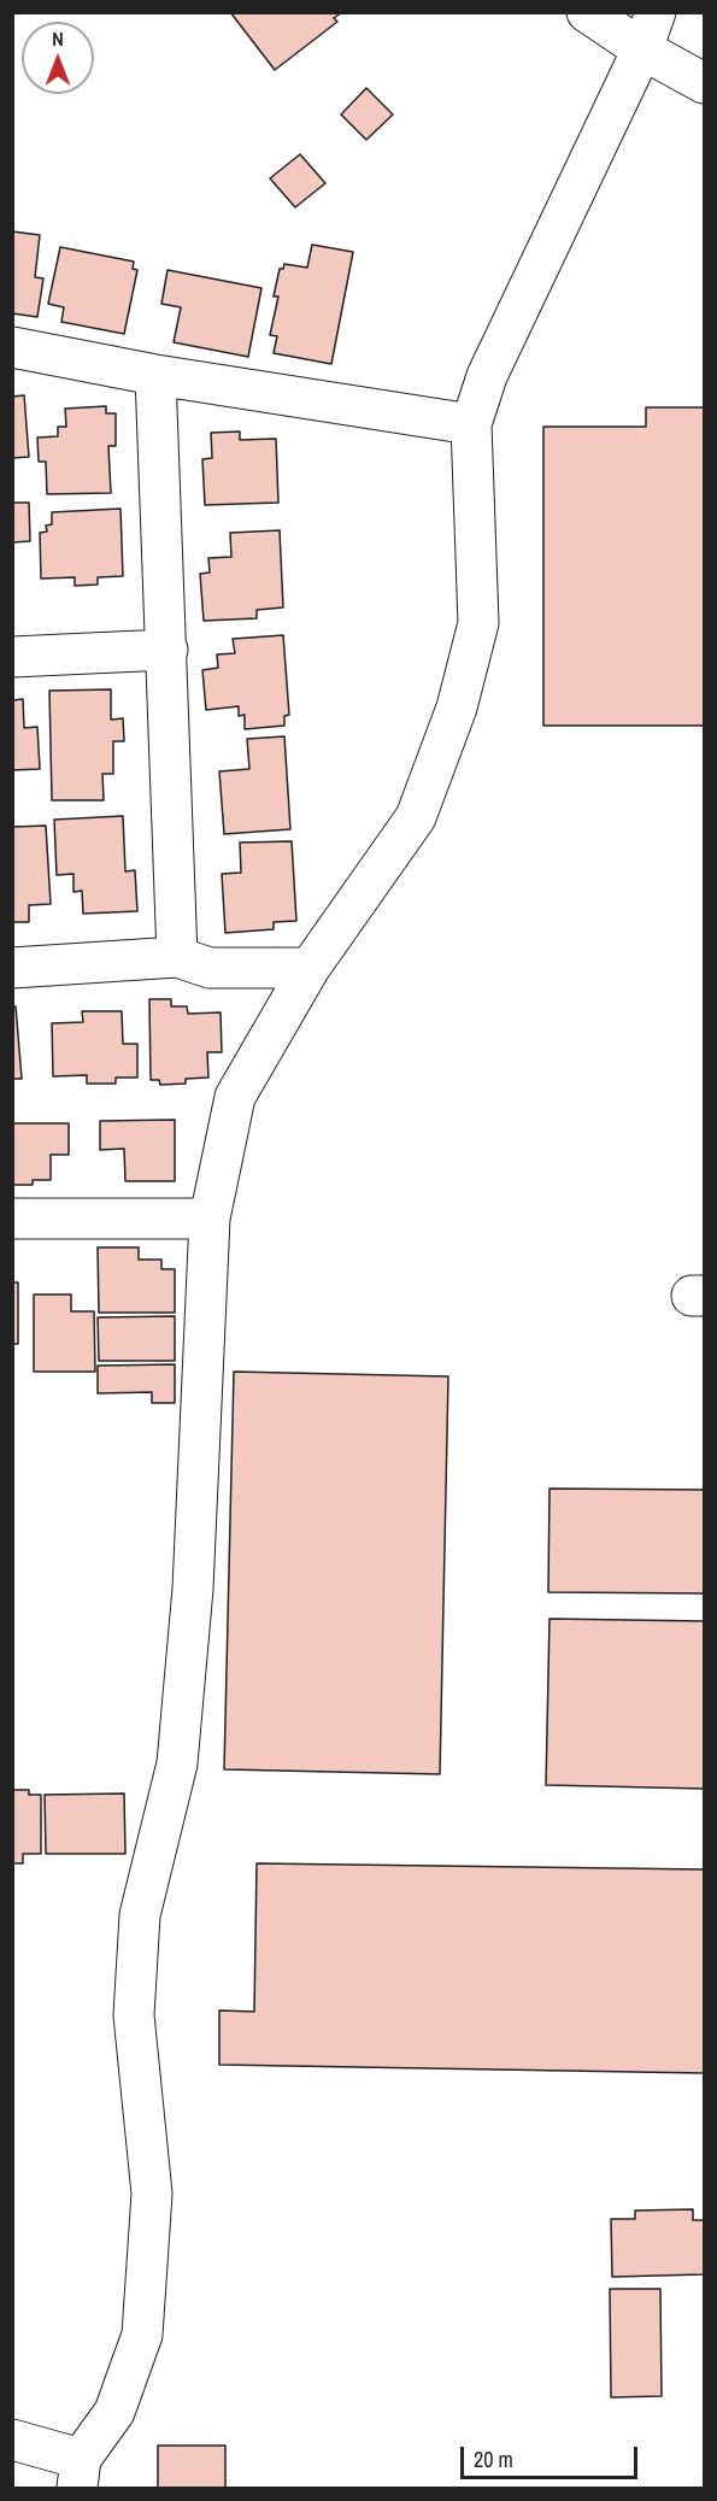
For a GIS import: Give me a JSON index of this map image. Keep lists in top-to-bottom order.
{
  "scale_bar": "20 m",
  "north": "top"
}
